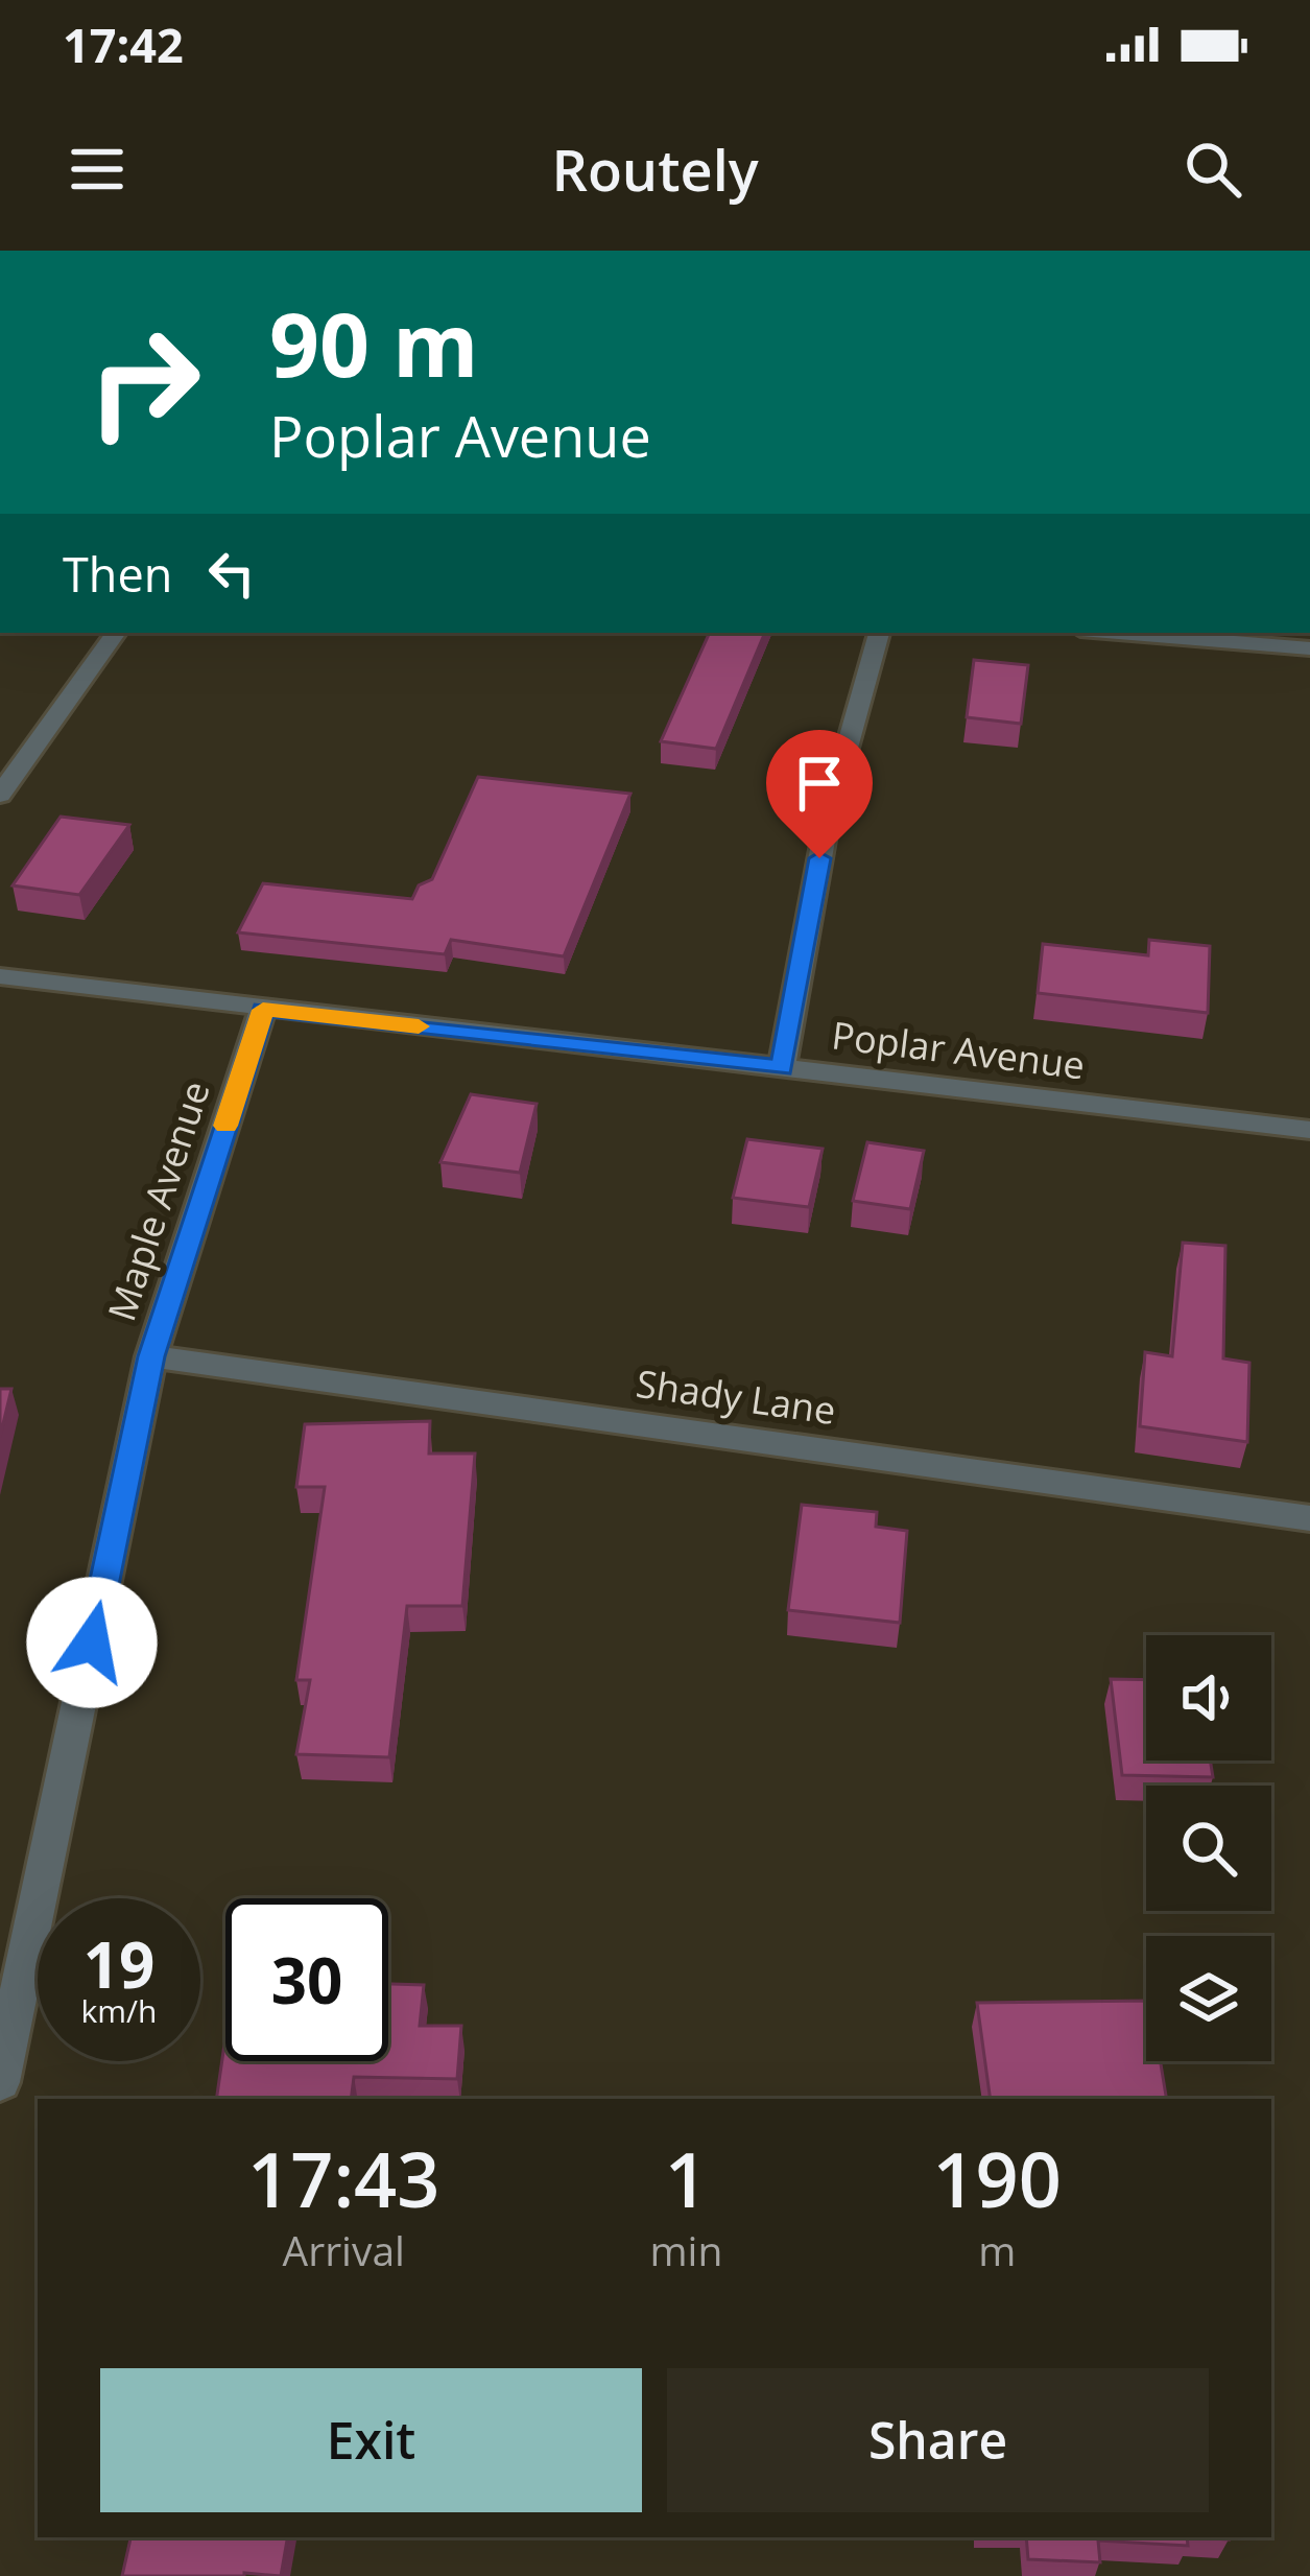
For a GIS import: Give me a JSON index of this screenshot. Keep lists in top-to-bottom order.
{
  "streets": {
    "street": ["Poplar Avenue", "Maple Avenue", "Shady Lane"]
  },
  "crossings": [
    ["Poplar Avenue", "Maple Avenue"],
    ["Maple Avenue", "Shady Lane"]
  ],
  "page": {
    "status": "17:42",
    "header": "Routely",
    "turn": ["90 m", "Poplar Avenue"],
    "then": "Then",
    "speed": "19 km/h",
    "limit": "30",
    "eta": [
      "17:43",
      "Arrival",
      "1",
      "min",
      "190",
      "m"
    ],
    "buttons": ["Exit", "Share"]
  }
}
